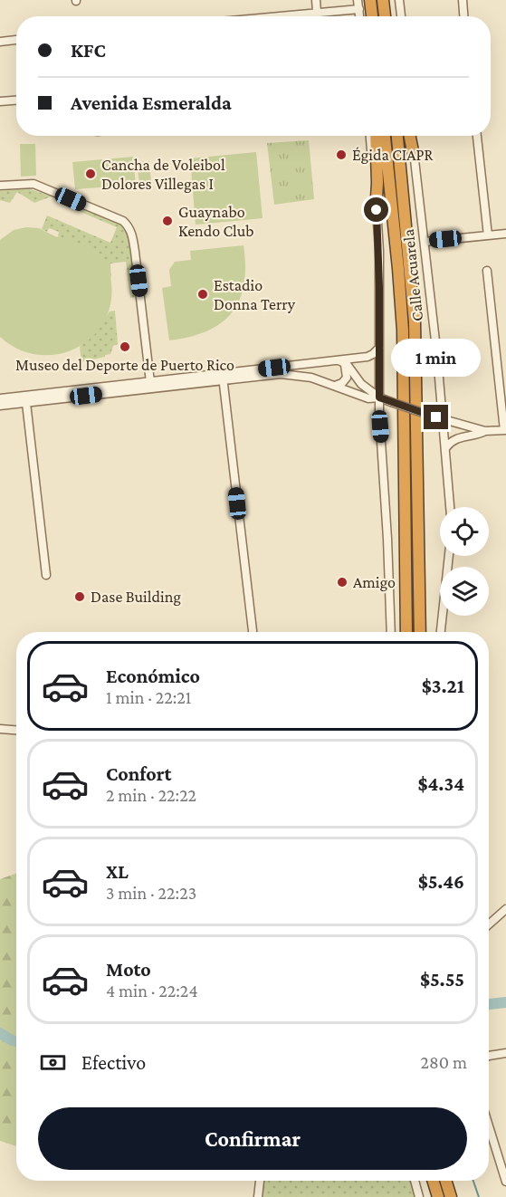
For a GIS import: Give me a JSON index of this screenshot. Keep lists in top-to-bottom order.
{
  "streets": {
    "street": ["Calle Acuarela"]
  },
  "places": [
    "Égida CIAPR",
    "Cancha de Voleibol Dolores Villegas I",
    "Guaynabo Kendo Club",
    "Estadio Donna Terry",
    "Museo del Deporte de Puerto Rico",
    "Amigo",
    "Dase Building"
  ],
  "page": {
    "banner": ["KFC", "Avenida Esmeralda"],
    "bubble": "1 min",
    "list": [
      {
        "name": "Económico",
        "note": "1 min · 22:21",
        "value": "$3.21"
      },
      {
        "name": "Confort",
        "note": "2 min · 22:22",
        "value": "$4.34"
      },
      {
        "name": "XL",
        "note": "3 min · 22:23",
        "value": "$5.46"
      },
      {
        "name": "Moto",
        "note": "4 min · 22:24",
        "value": "$5.55"
      }
    ],
    "pay": ["Efectivo", "280 m"],
    "buttons": "Confirmar"
  }
}
